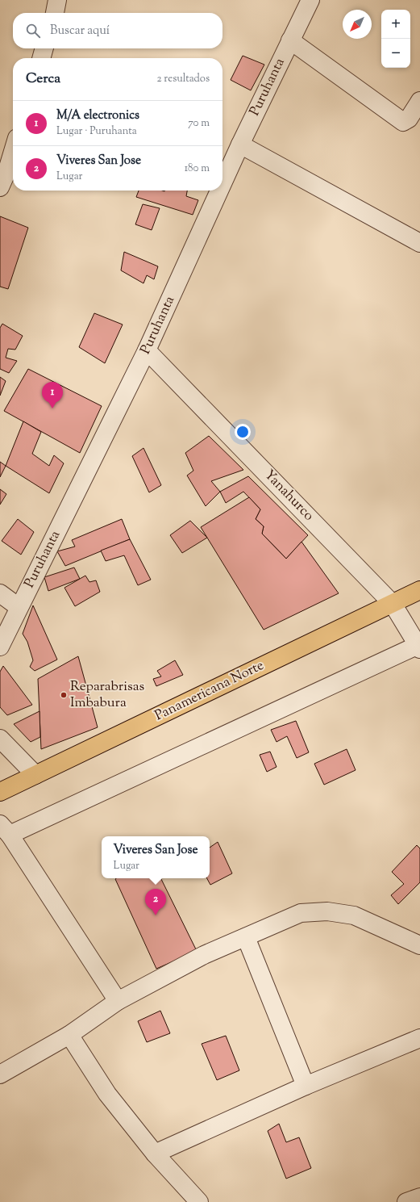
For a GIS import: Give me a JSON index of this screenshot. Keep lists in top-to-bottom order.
{
  "streets": {
    "highway": ["Panamericana Norte"],
    "street": ["Puruhanta", "Yanahurco"]
  },
  "crossings": [
    ["Puruhanta", "Yanahurco"],
    ["Yanahurco", "Panamericana Norte"]
  ],
  "places": ["Reparabrisas Imbabura"],
  "north": "bottom left",
  "page": {
    "map_buttons": ["+", "−"],
    "search": "Buscar aquí",
    "heading": ["Cerca", "2 resultados"],
    "list": [
      {
        "mark": "1",
        "name": "M/A electronics",
        "note": "Lugar · Puruhanta",
        "value": "70 m"
      },
      {
        "mark": "2",
        "name": "Viveres San Jose",
        "note": "Lugar",
        "value": "180 m"
      }
    ],
    "pins": ["1", "2"],
    "popup": ["Viveres San Jose", "Lugar"]
  }
}
